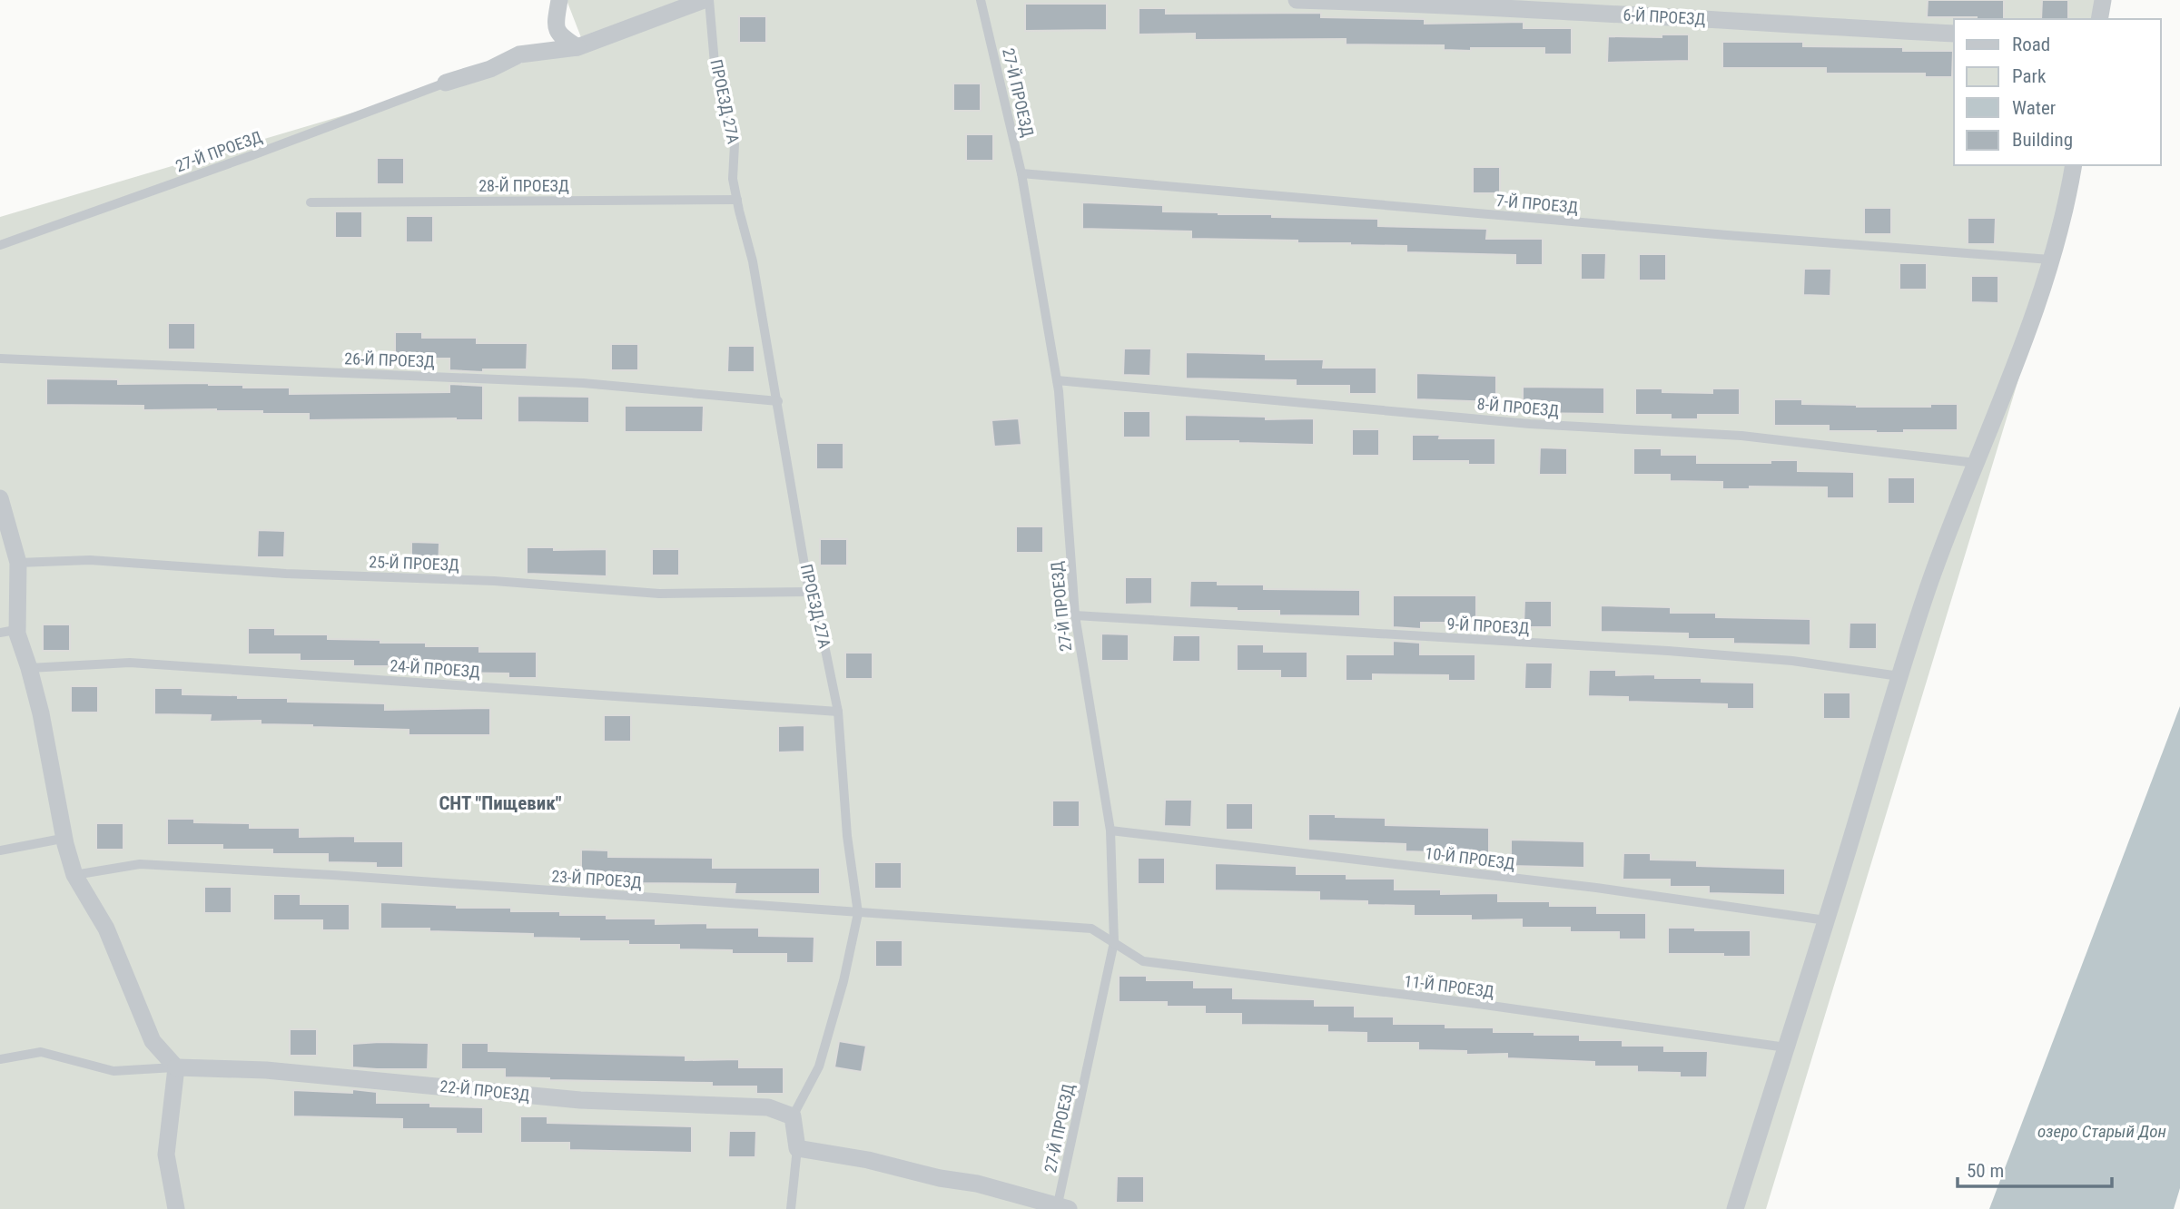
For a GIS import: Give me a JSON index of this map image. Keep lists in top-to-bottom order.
{
  "streets": {
    "street": ["6-Й ПРОЕЗД", "22-Й ПРОЕЗД"],
    "lane": [
      "27-Й ПРОЕЗД",
      "ПРОЕЗД 27А",
      "28-Й ПРОЕЗД",
      "7-Й ПРОЕЗД",
      "26-Й ПРОЕЗД",
      "8-Й ПРОЕЗД",
      "25-Й ПРОЕЗД",
      "9-Й ПРОЕЗД",
      "24-Й ПРОЕЗД",
      "10-Й ПРОЕЗД",
      "23-Й ПРОЕЗД",
      "11-Й ПРОЕЗД"
    ]
  },
  "crossings": [
    ["27-Й ПРОЕЗД", "7-Й ПРОЕЗД"],
    ["27-Й ПРОЕЗД", "8-Й ПРОЕЗД"],
    ["27-Й ПРОЕЗД", "9-Й ПРОЕЗД"],
    ["27-Й ПРОЕЗД", "10-Й ПРОЕЗД"],
    ["27-Й ПРОЕЗД", "23-Й ПРОЕЗД"],
    ["27-Й ПРОЕЗД", "11-Й ПРОЕЗД"],
    ["ПРОЕЗД 27А", "28-Й ПРОЕЗД"],
    ["ПРОЕЗД 27А", "26-Й ПРОЕЗД"],
    ["ПРОЕЗД 27А", "25-Й ПРОЕЗД"],
    ["ПРОЕЗД 27А", "24-Й ПРОЕЗД"],
    ["ПРОЕЗД 27А", "23-Й ПРОЕЗД"],
    ["ПРОЕЗД 27А", "22-Й ПРОЕЗД"],
    ["23-Й ПРОЕЗД", "11-Й ПРОЕЗД"]
  ],
  "districts": ["СНТ \"Пищевик\""],
  "water": ["озеро Старый Дон"],
  "legend": [
    "Road",
    "Park",
    "Water",
    "Building"
  ],
  "scale_bar": "50 m"
}
